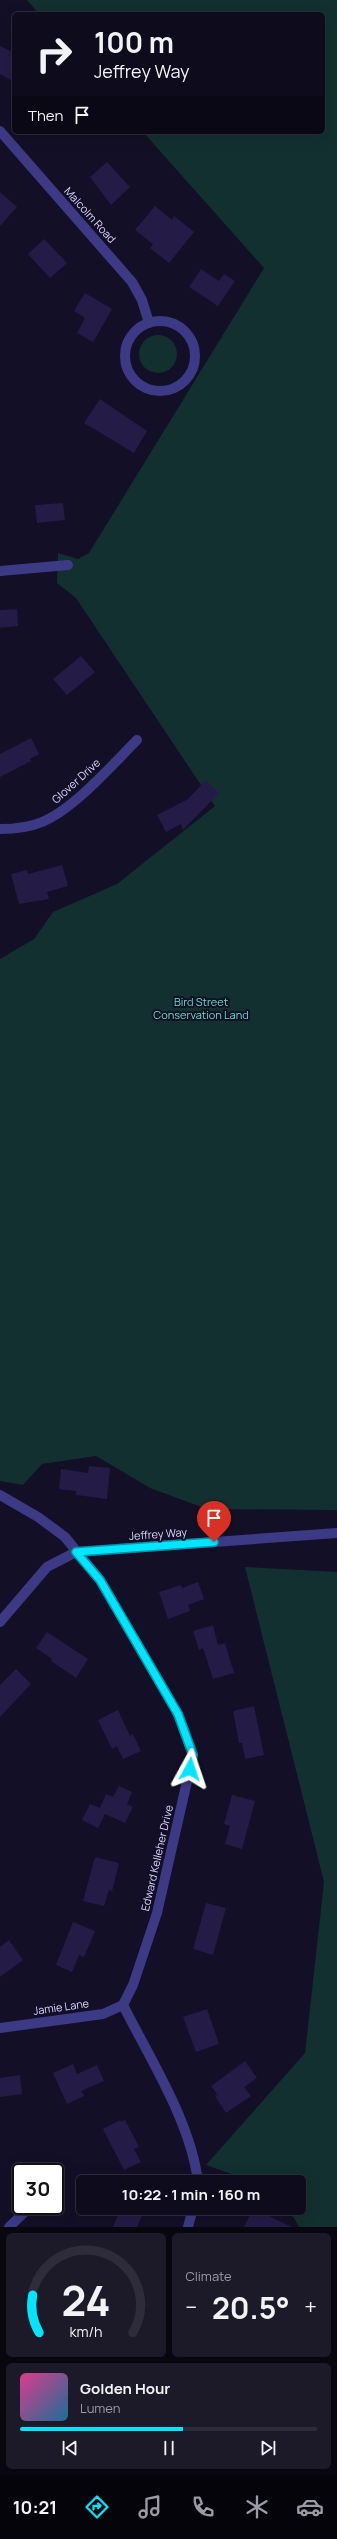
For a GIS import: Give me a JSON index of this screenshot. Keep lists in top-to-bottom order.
{
  "streets": {
    "street": [
      "Malcolm Road",
      "Glover Drive",
      "Jeffrey Way",
      "Edward Kelleher Drive",
      "Jamie Lane"
    ]
  },
  "crossings": [
    ["Jeffrey Way", "Edward Kelleher Drive"],
    ["Edward Kelleher Drive", "Jamie Lane"]
  ],
  "parks": ["Bird Street Conservation Land"],
  "page": {
    "turn": ["100 m", "Jeffrey Way"],
    "then": "Then",
    "limit": "30",
    "trip": "10:22 · 1 min · 160 m",
    "tile": "Climate",
    "heat": ["−", "20.5°", "+"],
    "song": ["Golden Hour", "Lumen"],
    "tabs": "10:21",
    "gauge": ["24", "km/h"]
  }
}
